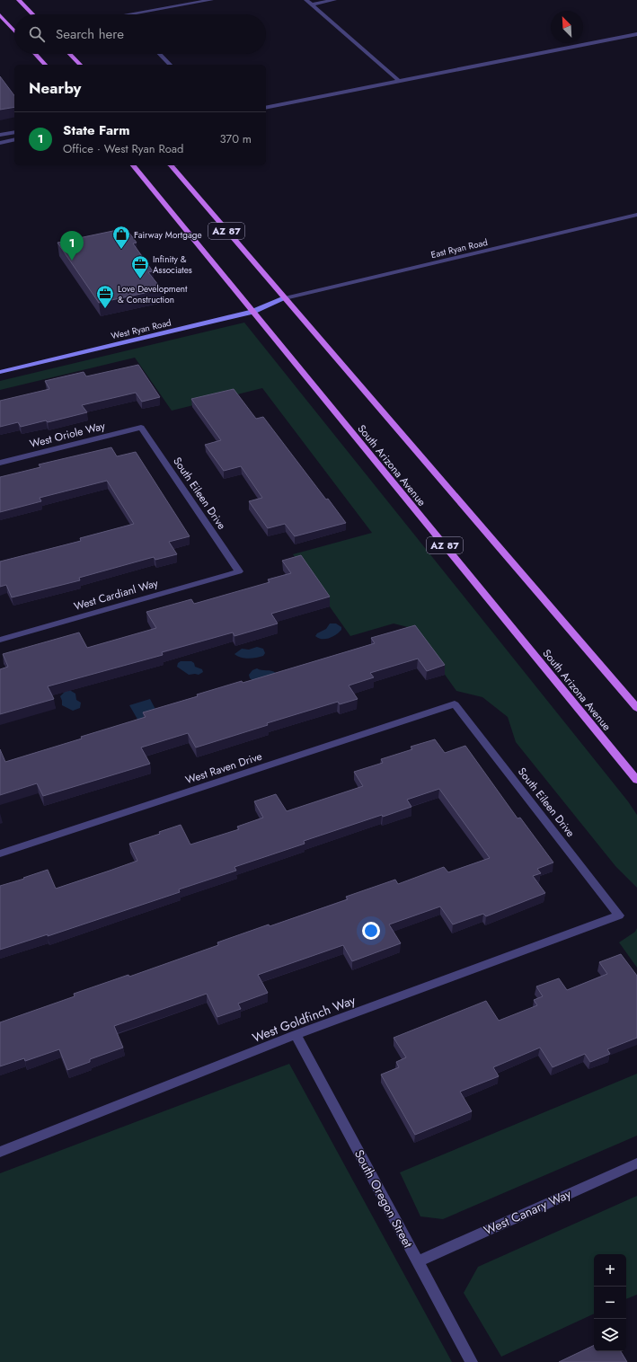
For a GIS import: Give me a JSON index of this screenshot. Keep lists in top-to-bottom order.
{
  "streets": {
    "main road": ["AZ 87", "South Arizona Avenue"],
    "street": [
      "East Ryan Road",
      "West Ryan Road",
      "West Oriole Way",
      "South Eileen Drive",
      "West Cardianl Way",
      "West Raven Drive",
      "West Goldfinch Way",
      "South Oregon Street",
      "West Canary Way"
    ]
  },
  "crossings": [
    ["AZ 87", "East Ryan Road"],
    ["AZ 87", "West Ryan Road"],
    ["East Ryan Road", "West Ryan Road"],
    ["West Ryan Road", "South Arizona Avenue"],
    ["West Oriole Way", "South Eileen Drive"],
    ["South Eileen Drive", "West Cardianl Way"],
    ["South Eileen Drive", "West Raven Drive"],
    ["South Eileen Drive", "West Goldfinch Way"],
    ["West Goldfinch Way", "South Oregon Street"],
    ["South Oregon Street", "West Canary Way"]
  ],
  "places": {
    "shop": ["Fairway Mortgage"],
    "office": ["Infinity & Associates", "Love Development & Construction"]
  },
  "north": "top left",
  "page": {
    "search": "Search here",
    "heading": "Nearby",
    "list": [
      {
        "mark": "1",
        "name": "State Farm",
        "note": "Office · West Ryan Road",
        "value": "370 m"
      }
    ],
    "pins": "1",
    "map_buttons": ["+", "−"]
  }
}
